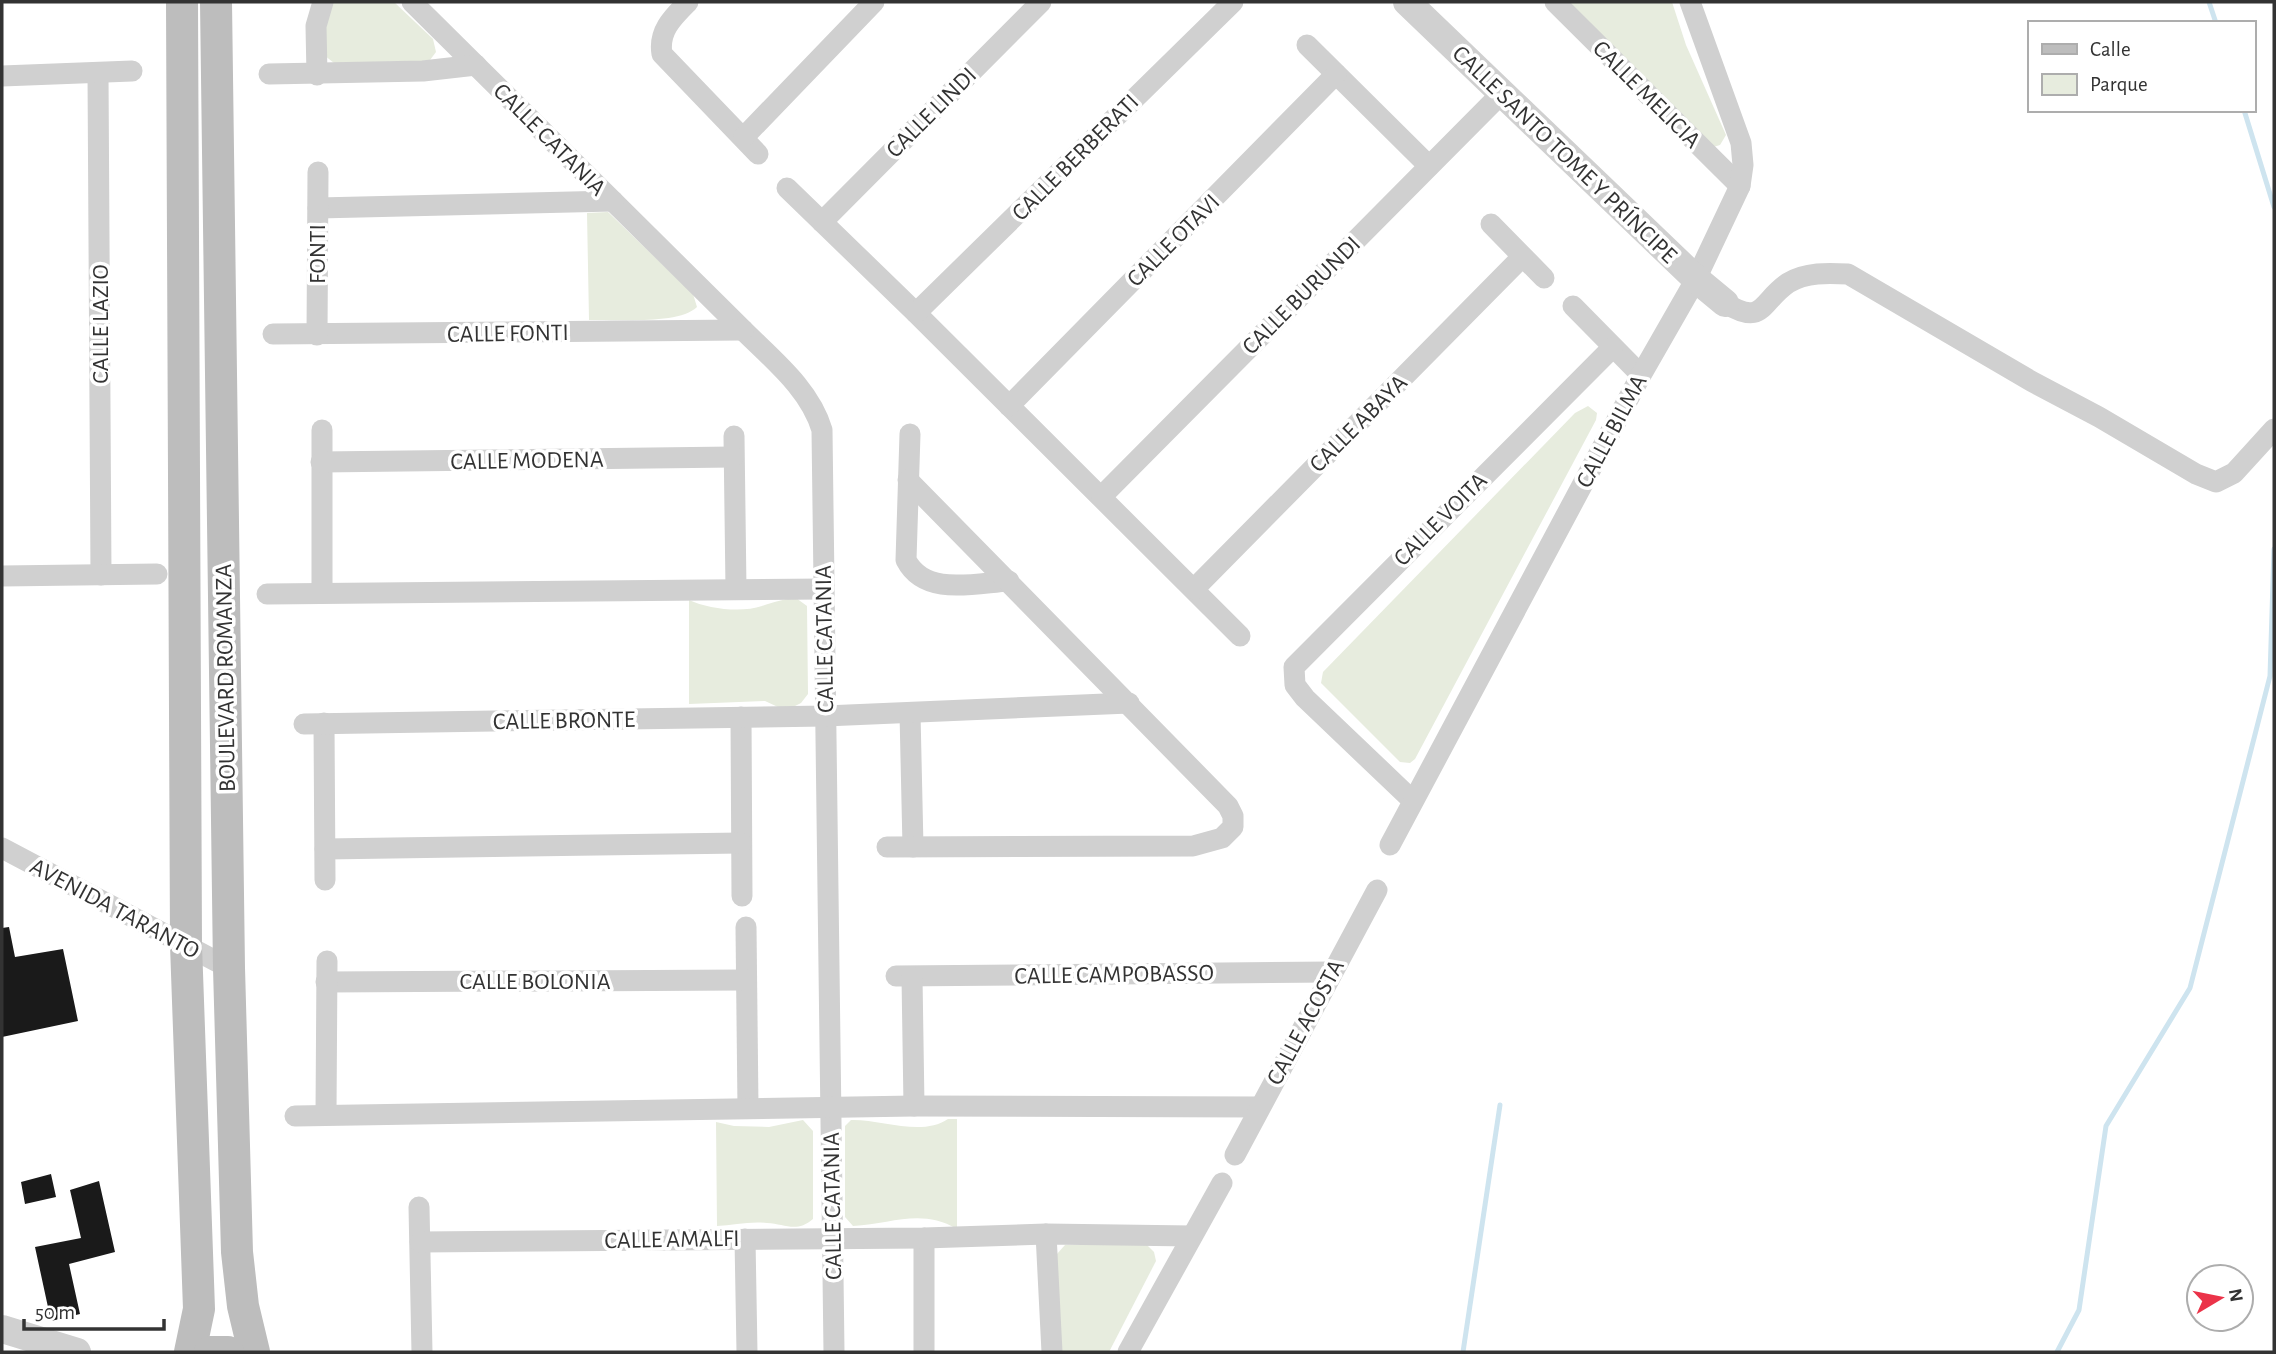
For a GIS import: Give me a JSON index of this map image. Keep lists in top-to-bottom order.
{
  "streets": {
    "main road": ["BOULEVARD ROMANZA"],
    "street": [
      "CALLE MELICIA",
      "CALLE LINDI",
      "CALLE CATANIA",
      "CALLE SANTO TOME Y PRÍNCIPE",
      "CALLE BERBERATI",
      "CALLE OTAVI",
      "FONTI",
      "CALLE BURUNDI",
      "CALLE LAZIO",
      "CALLE FONTI",
      "CALLE ABAYA",
      "CALLE BILMA",
      "CALLE MODENA",
      "CALLE VOITA",
      "CALLE BRONTE",
      "AVENIDA TARANTO",
      "CALLE CAMPOBASSO",
      "CALLE BOLONIA",
      "CALLE ACOSTA",
      "CALLE AMALFI"
    ]
  },
  "crossings": [
    ["CALLE MELICIA", "CALLE BILMA"],
    ["CALLE CATANIA", "CALLE FONTI"],
    ["CALLE CATANIA", "CALLE BRONTE"],
    ["CALLE CATANIA", "CALLE AMALFI"],
    ["CALLE SANTO TOME Y PRÍNCIPE", "CALLE BURUNDI"],
    ["CALLE SANTO TOME Y PRÍNCIPE", "CALLE BILMA"],
    ["FONTI", "CALLE FONTI"],
    ["CALLE BILMA", "CALLE VOITA"],
    ["BOULEVARD ROMANZA", "AVENIDA TARANTO"],
    ["CALLE CAMPOBASSO", "CALLE ACOSTA"]
  ],
  "legend": ["Calle", "Parque"],
  "scale_bar": "50 m",
  "north": "right"
}
